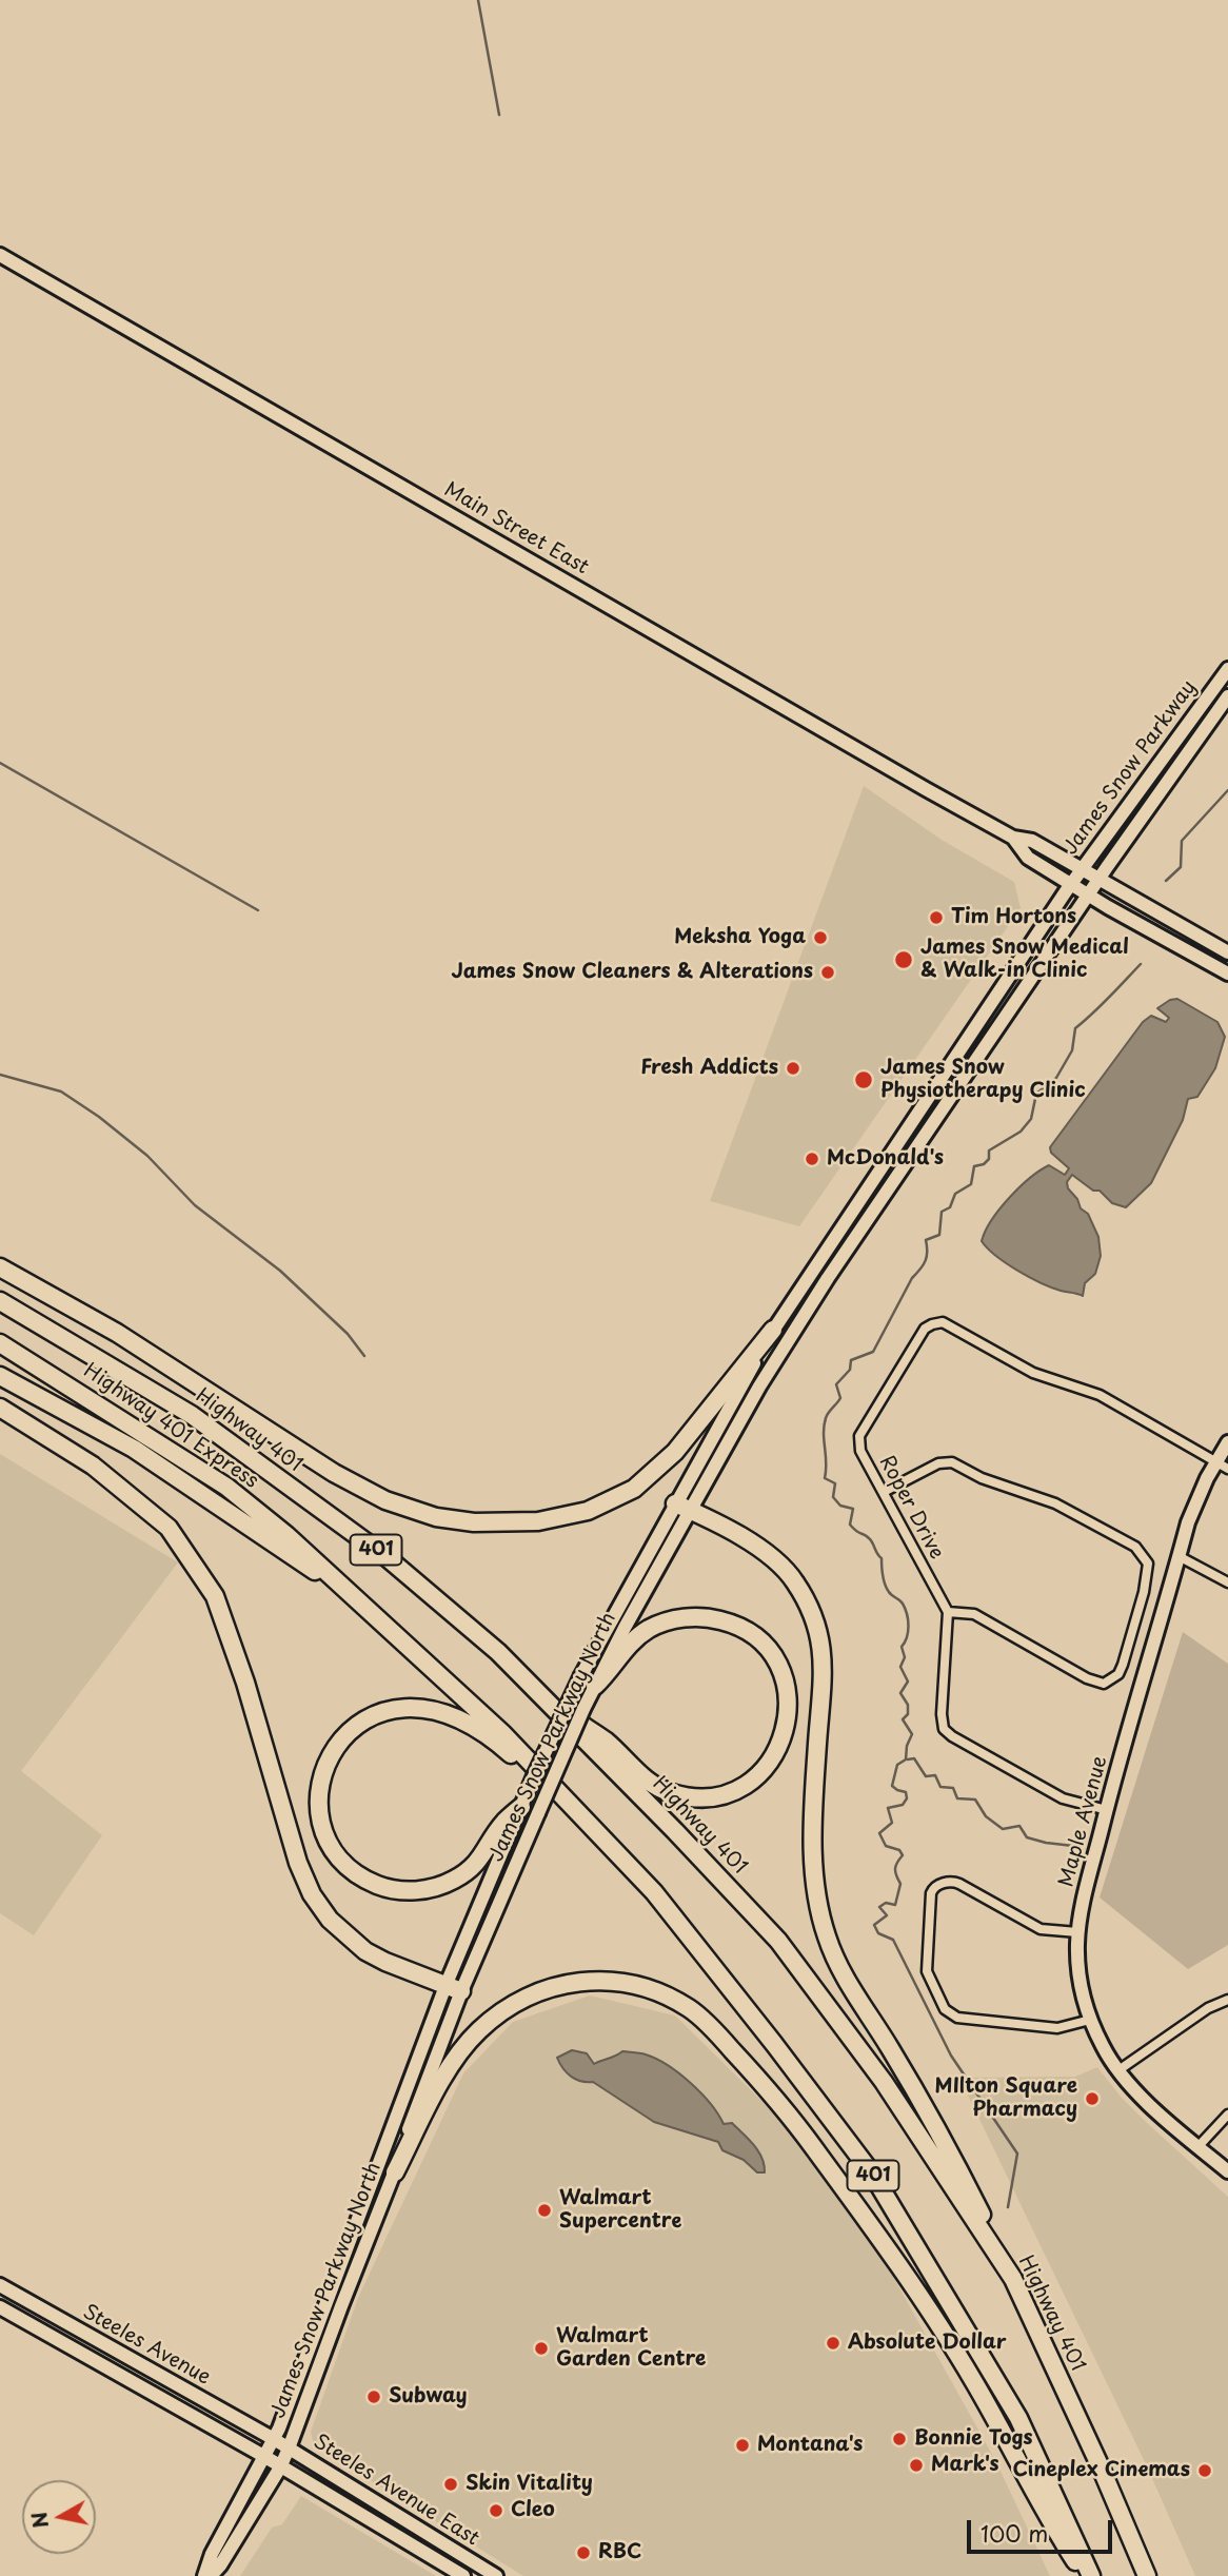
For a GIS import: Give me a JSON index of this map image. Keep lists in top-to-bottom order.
{
  "streets": {
    "highway": ["Highway 401 Express", "Highway 401", "401"],
    "main road": [
      "Main Street East",
      "James Snow Parkway",
      "James Snow Parkway North",
      "Maple Avenue",
      "Steeles Avenue",
      "Steeles Avenue East"
    ],
    "street": ["Roper Drive"]
  },
  "crossings": [
    ["Main Street East", "James Snow Parkway"],
    ["Main Street East", "James Snow Parkway North"],
    ["James Snow Parkway", "James Snow Parkway North"],
    ["Highway 401 Express", "401"],
    ["Roper Drive", "Maple Avenue"],
    ["James Snow Parkway North", "Steeles Avenue"],
    ["James Snow Parkway North", "Steeles Avenue East"],
    ["Steeles Avenue", "Steeles Avenue East"]
  ],
  "places": [
    "Tim Hortons",
    "Meksha Yoga",
    "James Snow Medical & Walk-in Clinic",
    "James Snow Cleaners & Alterations",
    "Fresh Addicts",
    "James Snow Physiotherapy Clinic",
    "McDonald's",
    "MIlton Square Pharmacy",
    "Walmart Supercentre",
    "Absolute Dollar",
    "Walmart Garden Centre",
    "Subway",
    "Bonnie Togs",
    "Montana's",
    "Mark's",
    "Cineplex Cinemas",
    "Skin Vitality",
    "Cleo",
    "RBC"
  ],
  "scale_bar": "100 m",
  "north": "left"
}
